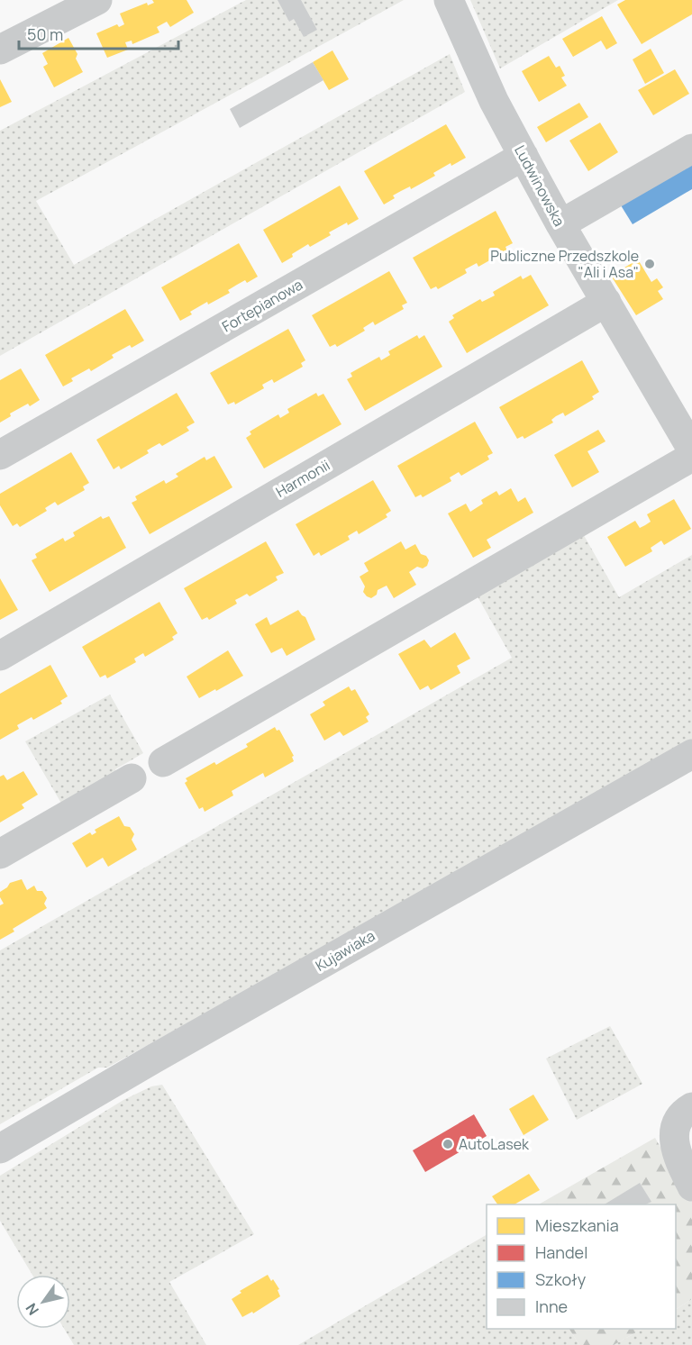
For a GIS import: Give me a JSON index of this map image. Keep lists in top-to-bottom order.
{
  "streets": {
    "street": [
      "Ludwinowska",
      "Fortepianowa",
      "Harmonii",
      "Kujawiaka"
    ]
  },
  "crossings": [
    ["Ludwinowska", "Fortepianowa"],
    ["Ludwinowska", "Harmonii"]
  ],
  "places": ["Publiczne Przedszkole \"Ali i Asa\"", "AutoLasek"],
  "legend": [
    "Mieszkania",
    "Handel",
    "Szkoły",
    "Inne"
  ],
  "scale_bar": "50 m",
  "north": "bottom left"
}
